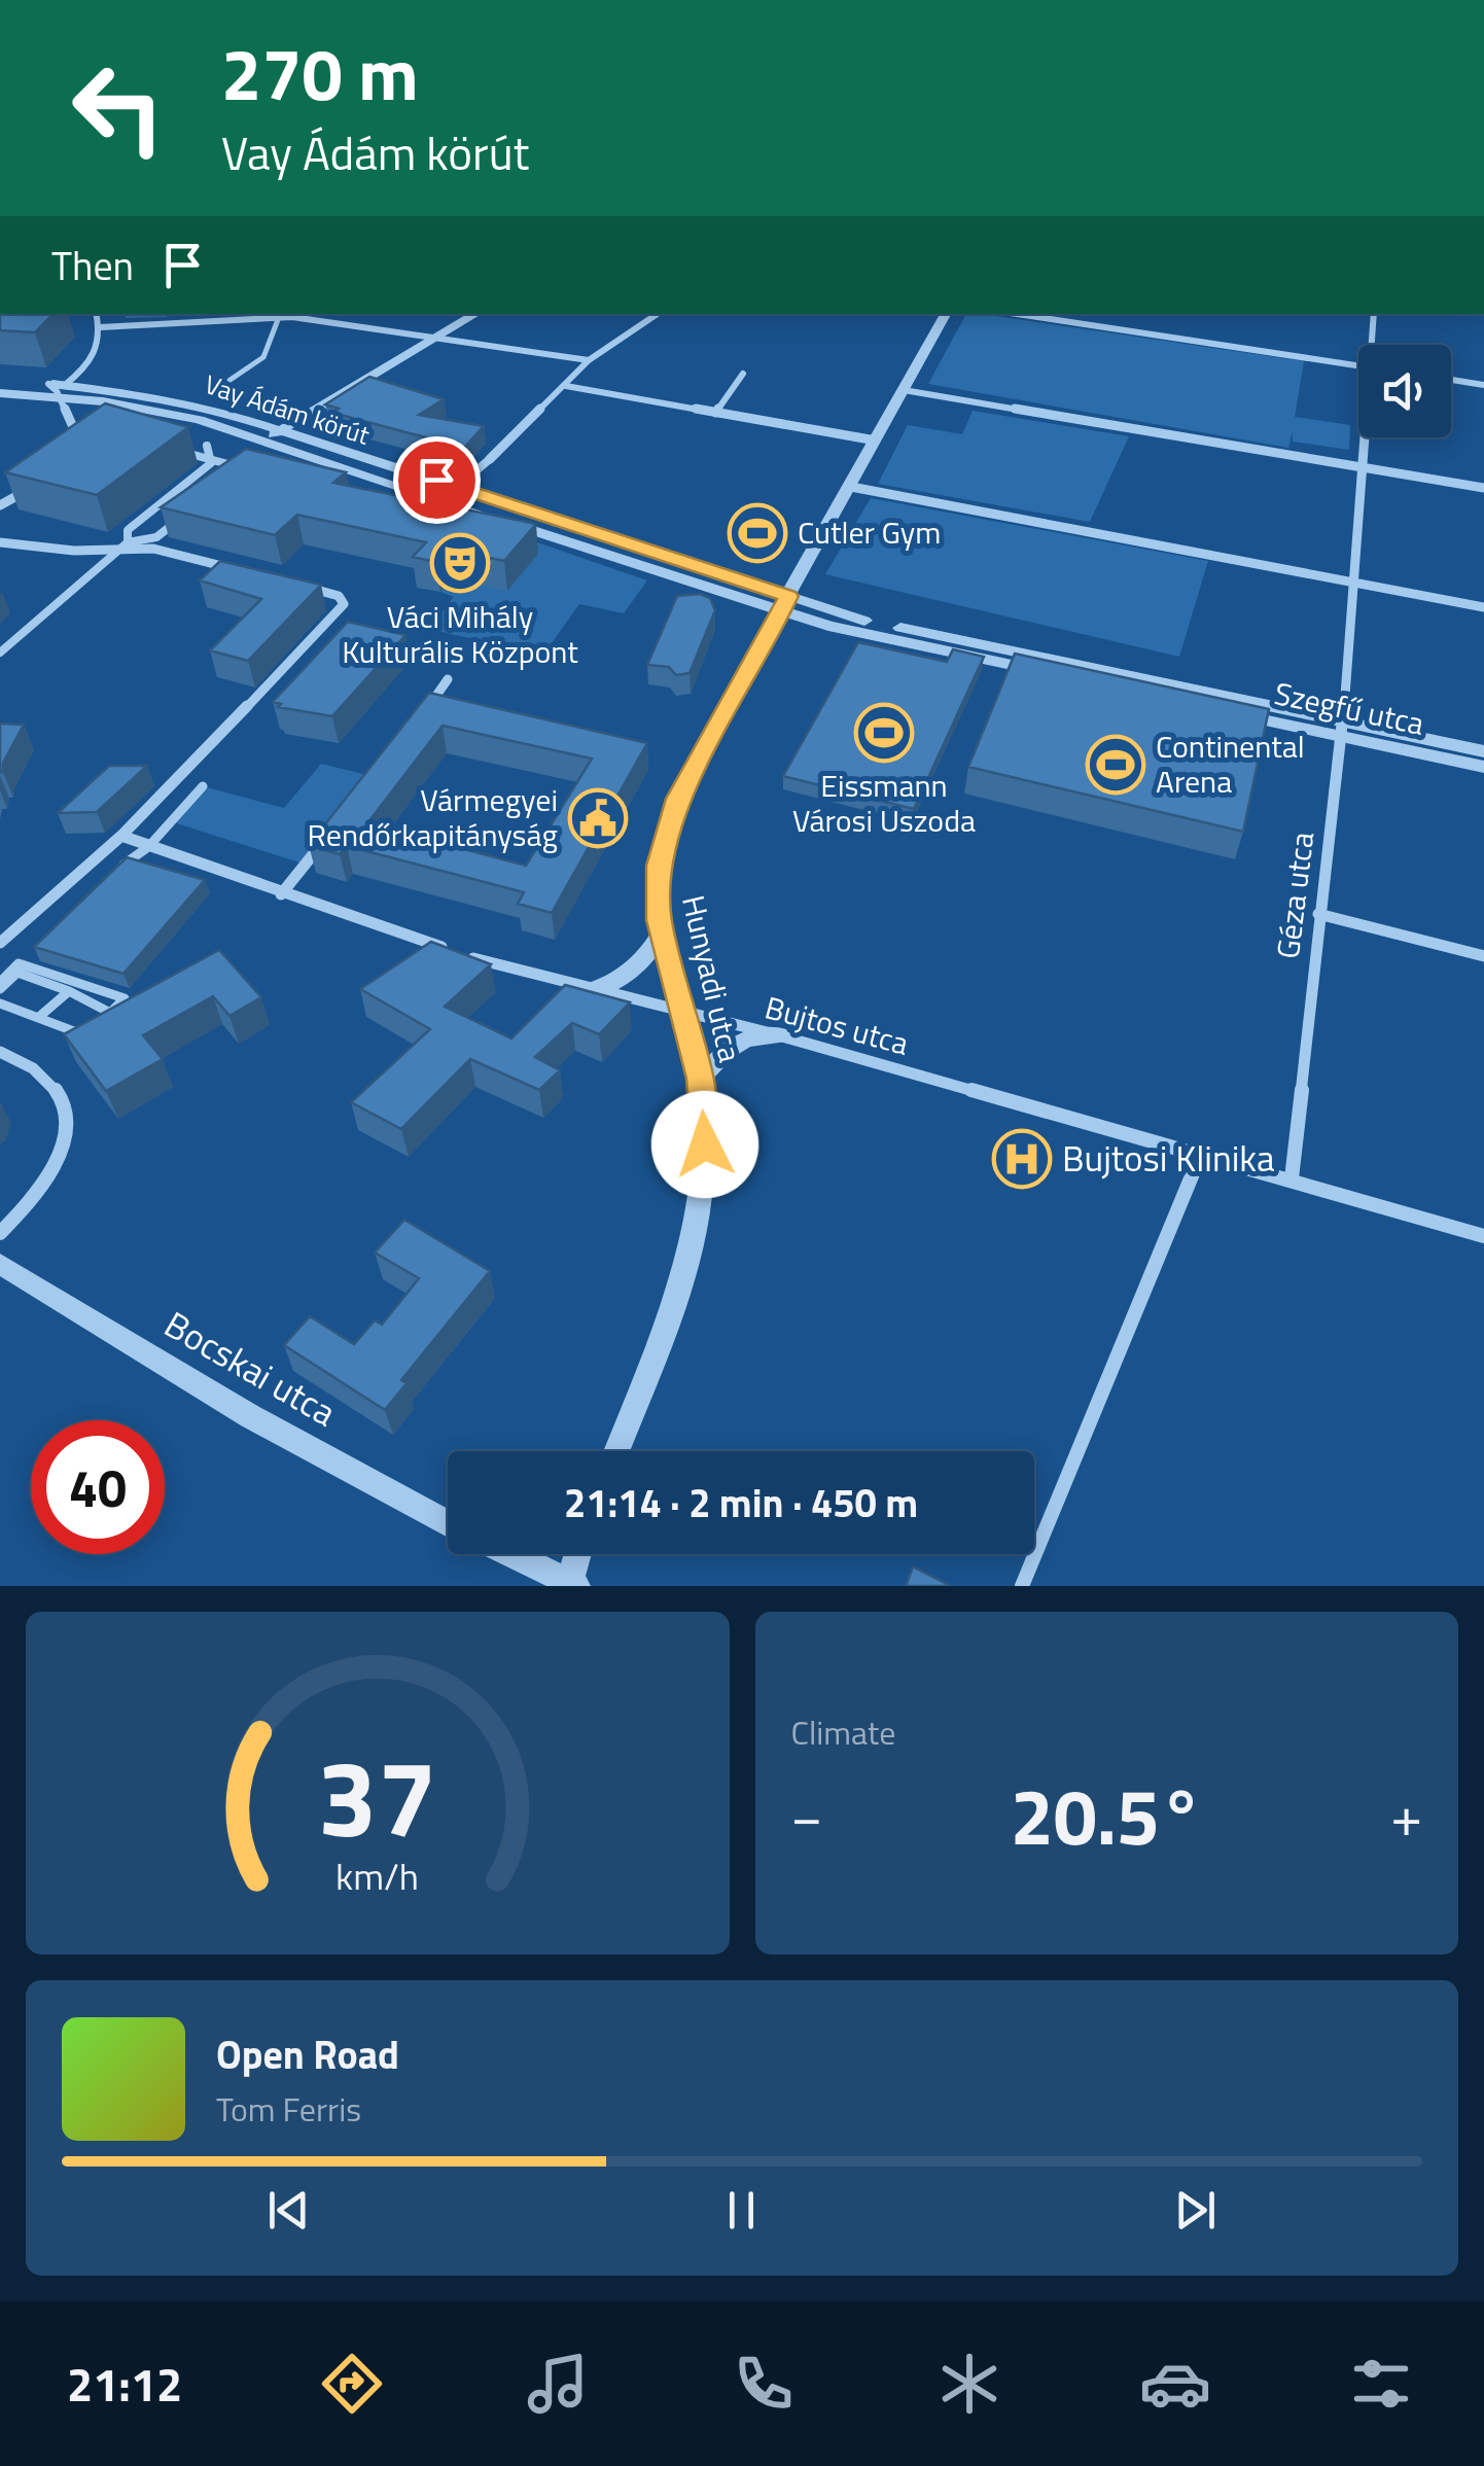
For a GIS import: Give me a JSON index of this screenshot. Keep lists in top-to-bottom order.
{
  "streets": {
    "street": [
      "Vay Ádám körút",
      "Szegfű utca",
      "Géza utca",
      "Hunyadi utca",
      "Bujtos utca",
      "Bocskai utca"
    ]
  },
  "crossings": [
    ["Vay Ádám körút", "Szegfű utca"],
    ["Vay Ádám körút", "Hunyadi utca"],
    ["Szegfű utca", "Géza utca"],
    ["Szegfű utca", "Hunyadi utca"],
    ["Géza utca", "Bujtos utca"],
    ["Hunyadi utca", "Bujtos utca"]
  ],
  "places": {
    "sports": ["Cutler Gym", "Eissmann Városi Uszoda", "Continental Arena"],
    "theatre": ["Váci Mihály Kulturális Központ"],
    "public building": ["Vármegyei Rendőrkapitányság"],
    "hospital": ["Bujtosi Klinika"]
  },
  "page": {
    "turn": ["270 m", "Vay Ádám körút"],
    "then": "Then",
    "limit": "40",
    "trip": "21:14 · 2 min · 450 m",
    "tile": "Climate",
    "heat": ["−", "20.5°", "+"],
    "song": ["Open Road", "Tom Ferris"],
    "tabs": "21:12",
    "gauge": ["37", "km/h"]
  }
}
